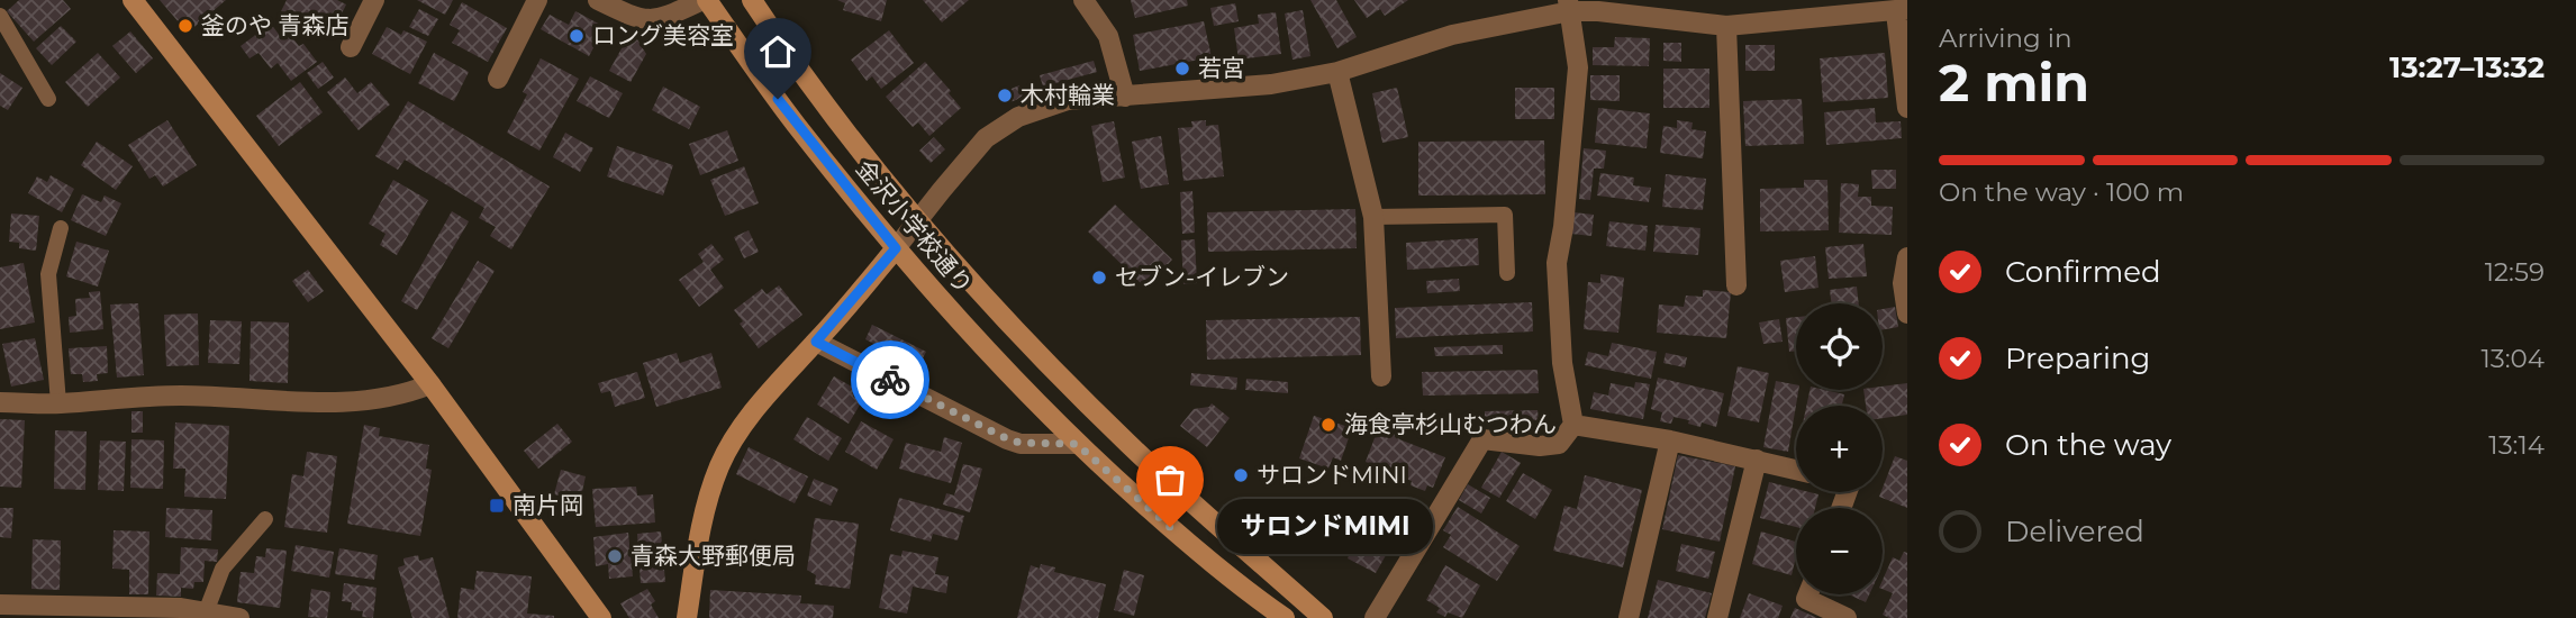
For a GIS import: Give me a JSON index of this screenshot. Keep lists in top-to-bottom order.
{
  "streets": {
    "street": ["金沢小学校通り"]
  },
  "places": {
    "other": [
      "釜のや 青森店",
      "ロング美容室",
      "若宮",
      "木村輪業",
      "セブン-イレブン",
      "海食亭杉山むつわん",
      "サロンドMINI",
      "サロンドMIMI",
      "青森大野郵便局"
    ],
    "transit": ["南片岡"]
  },
  "page": {
    "heading": ["2 min", "Arriving in", "13:27–13:32"],
    "bar": "On the way · 100 m",
    "list": [
      ["Confirmed", "12:59"],
      ["Preparing", "13:04"],
      ["On the way", "13:14"],
      "Delivered"
    ],
    "map_buttons": ["+", "−"],
    "bubble": "サロンドMIMI"
  }
}
